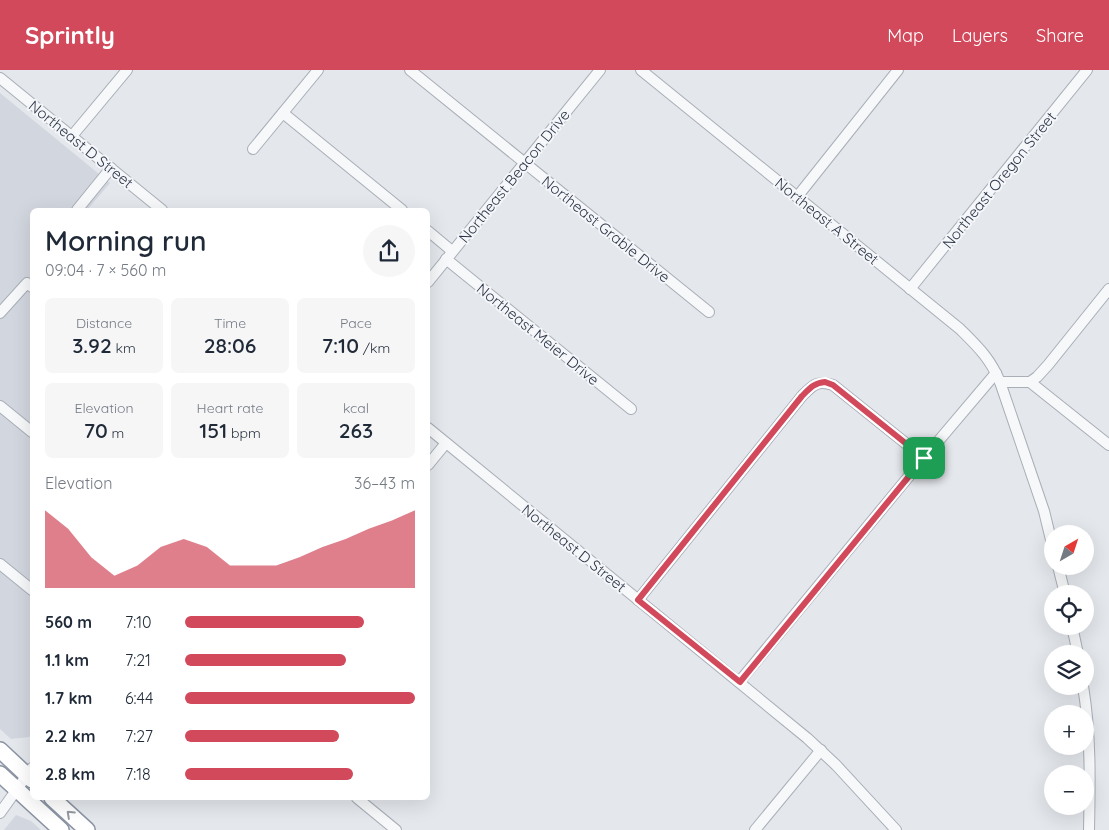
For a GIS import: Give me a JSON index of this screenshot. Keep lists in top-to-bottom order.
{
  "streets": {
    "street": [
      "Northeast D Street",
      "Northeast Beacon Drive",
      "Northeast Oregon Street",
      "Northeast A Street",
      "Northeast Grable Drive",
      "Northeast Meier Drive"
    ]
  },
  "crossings": [
    ["Northeast Beacon Drive", "Northeast Grable Drive"],
    ["Northeast Beacon Drive", "Northeast Meier Drive"],
    ["Northeast Oregon Street", "Northeast A Street"]
  ],
  "north": "top right",
  "page": {
    "header": "Sprintly",
    "nav": ["Map", "Layers", "Share"],
    "heading": ["Morning run", "09:04 · 7 × 560 m"],
    "stats": [
      ["Distance", "3.92 km"],
      ["Time", "28:06"],
      ["Pace", "7:10 /km"],
      ["Elevation", "70 m"],
      ["Heart rate", "151 bpm"],
      ["kcal", "263"]
    ],
    "chart": ["Elevation", "36–43 m"],
    "map_buttons": ["+", "−"],
    "list": [
      {
        "name": "560 m",
        "note": "7:10"
      },
      {
        "name": "1.1 km",
        "note": "7:21"
      },
      {
        "name": "1.7 km",
        "note": "6:44"
      },
      {
        "name": "2.2 km",
        "note": "7:27"
      },
      {
        "name": "2.8 km",
        "note": "7:18"
      }
    ]
  }
}
